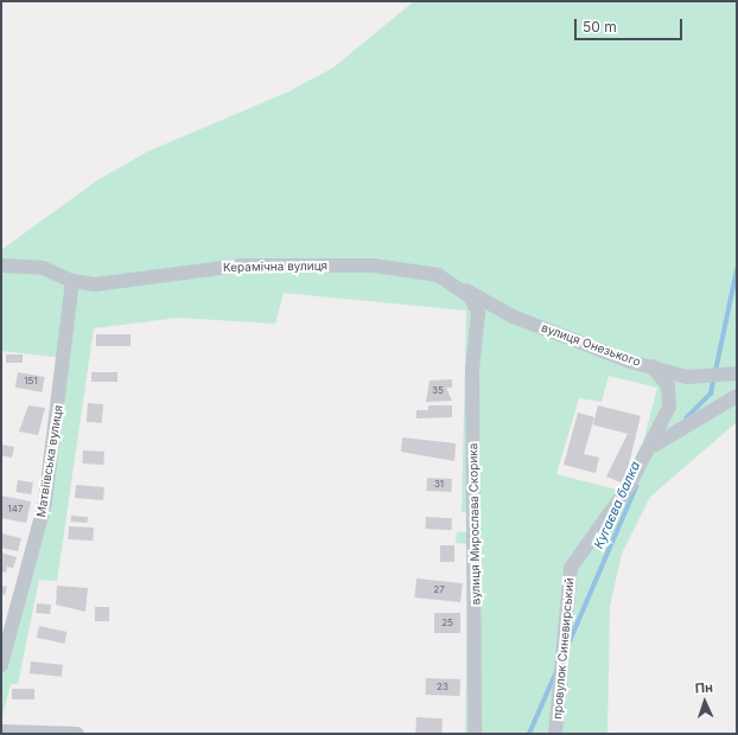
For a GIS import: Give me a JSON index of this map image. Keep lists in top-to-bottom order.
{
  "streets": {
    "street": [
      "Керамічна вулиця",
      "вулиця Онезького",
      "Матвіївська вулиця",
      "вулиця Мирослава Скорика",
      "провулок Синевирський"
    ]
  },
  "crossings": [
    ["Керамічна вулиця", "вулиця Онезького"],
    ["Керамічна вулиця", "Матвіївська вулиця"],
    ["Керамічна вулиця", "вулиця Мирослава Скорика"],
    ["вулиця Онезького", "провулок Синевирський"]
  ],
  "water": ["Кугаєва балка"],
  "house_numbers": [
    "151",
    "35",
    "31",
    "147",
    "27",
    "25",
    "23"
  ],
  "scale_bar": "50 m",
  "north": "top"
}
